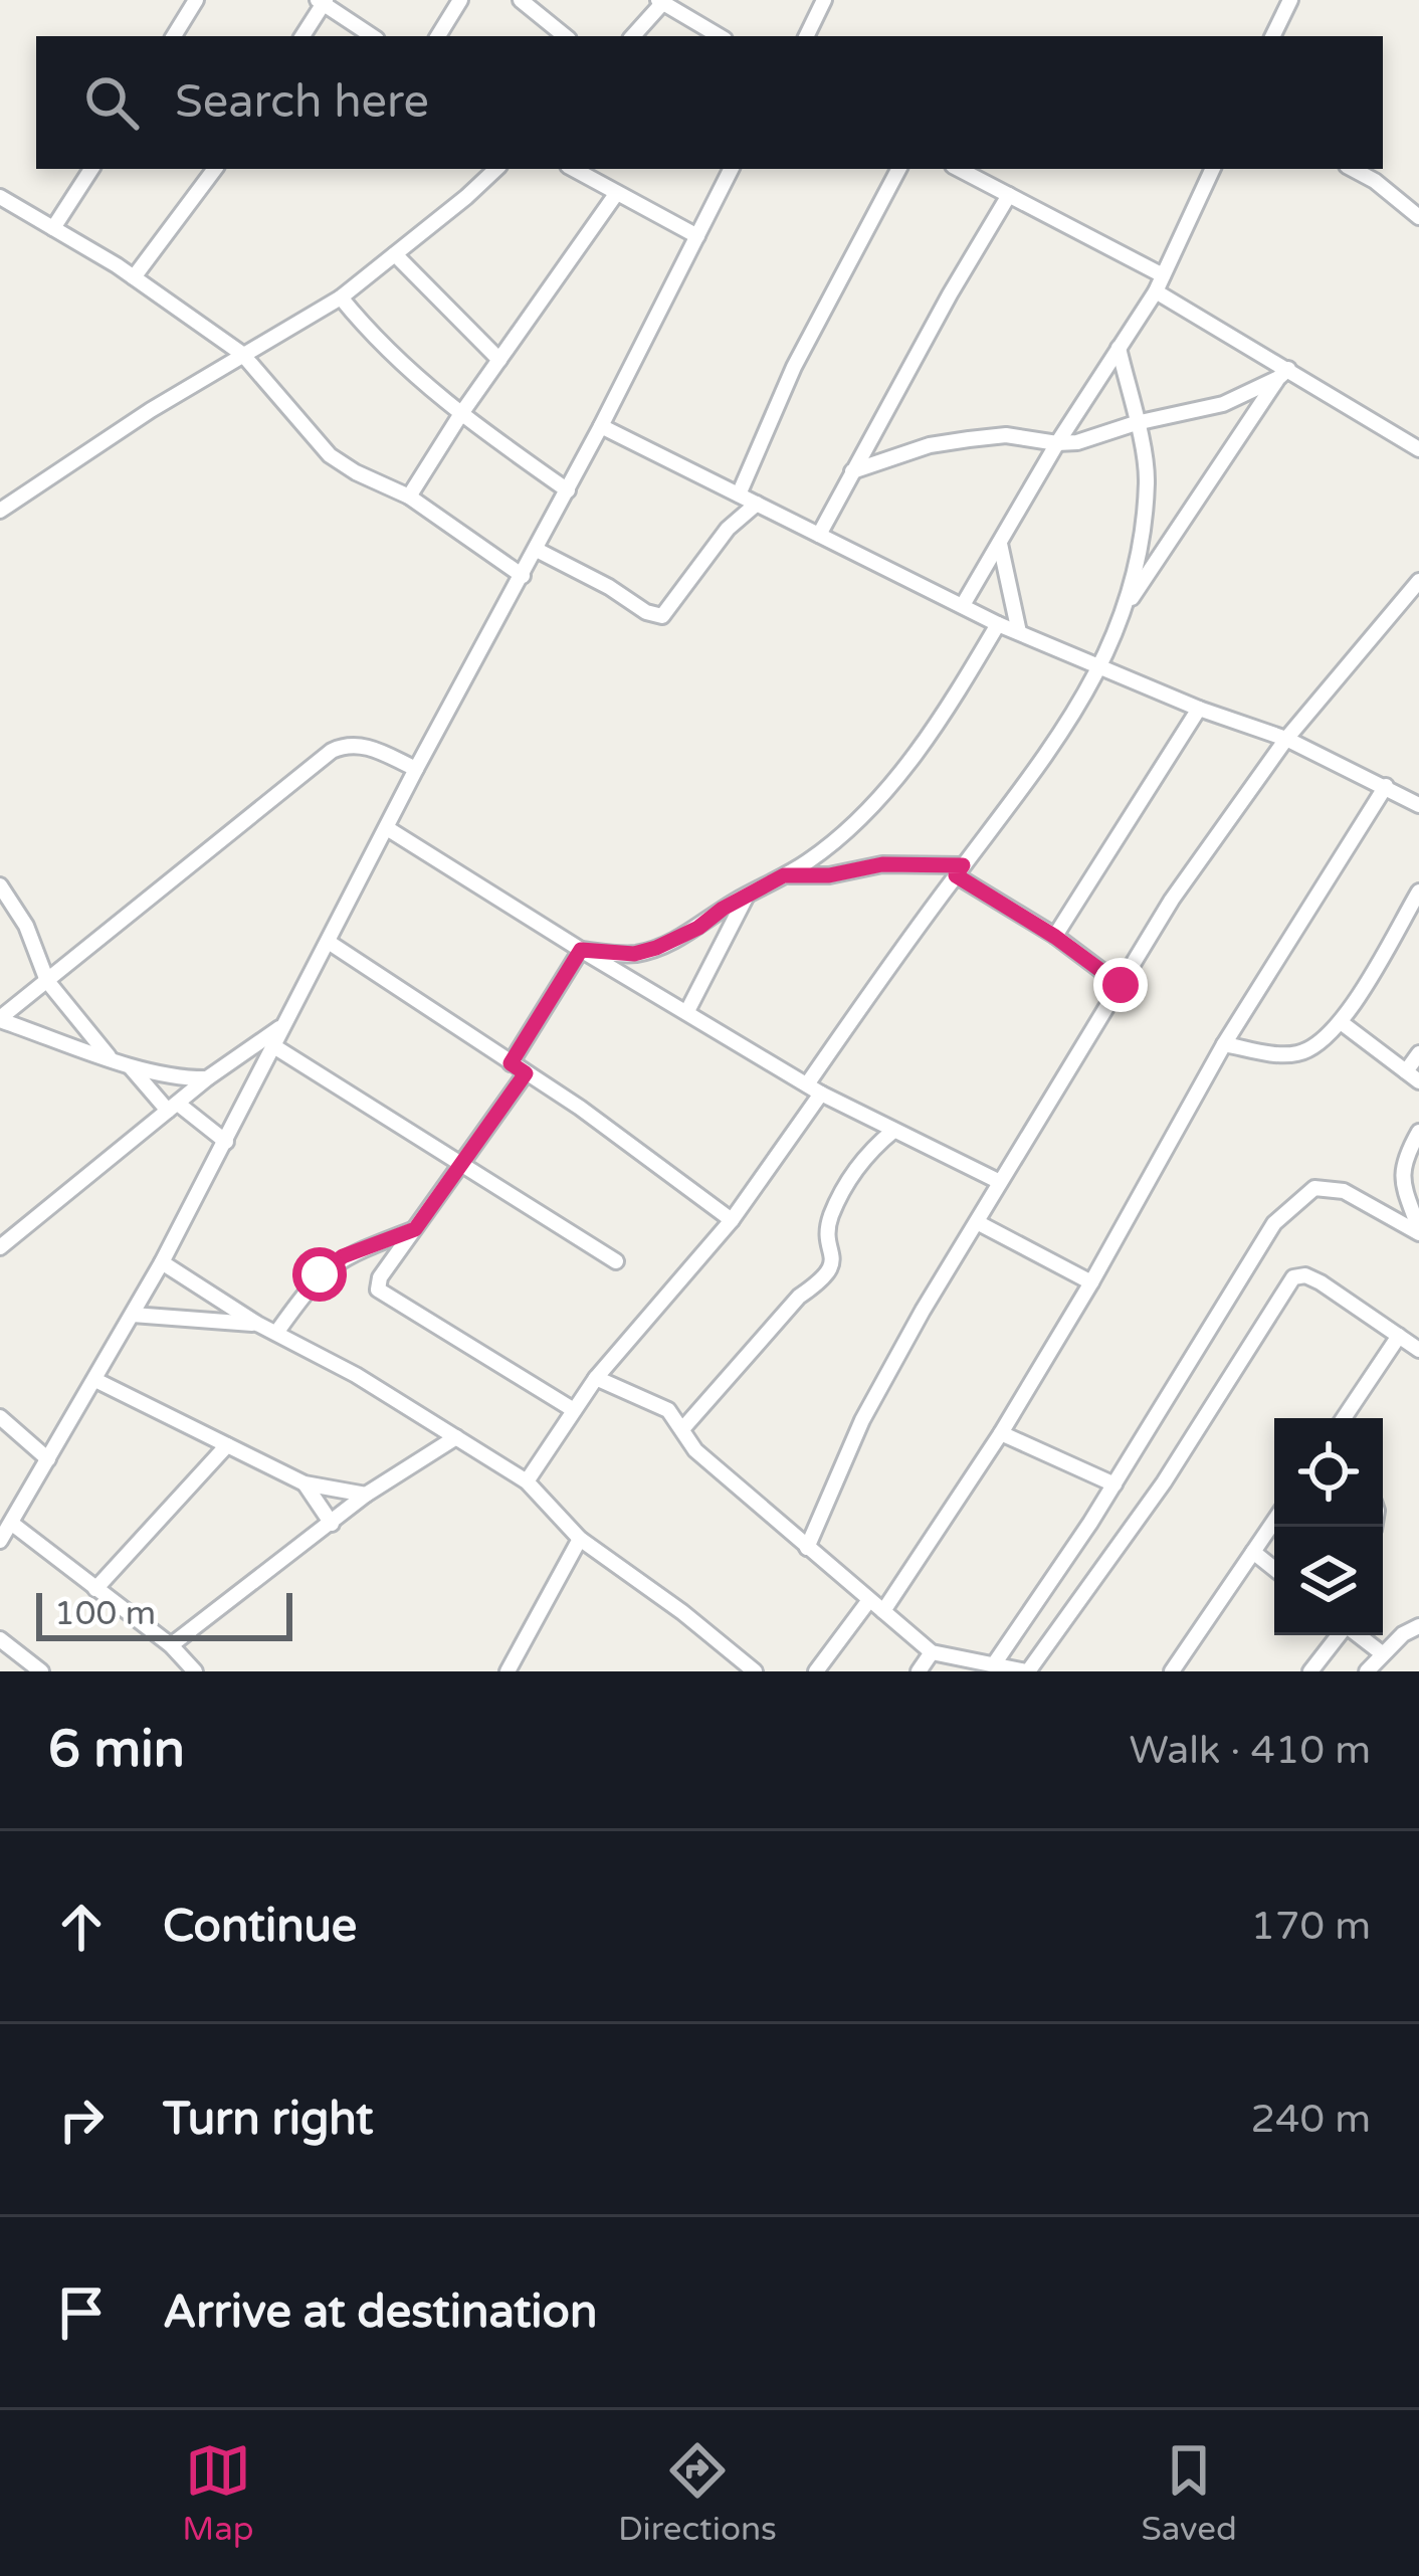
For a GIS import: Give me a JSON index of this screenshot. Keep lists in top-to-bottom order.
{
  "scale_bar": "100 m",
  "page": {
    "search": "Search here",
    "scale": "100 m",
    "heading": ["6 min", "Walk · 410 m"],
    "list": [
      ["Continue", "170 m"],
      ["Turn right", "240 m"],
      "Arrive at destination"
    ],
    "nav": ["Map", "Directions", "Saved"]
  }
}
